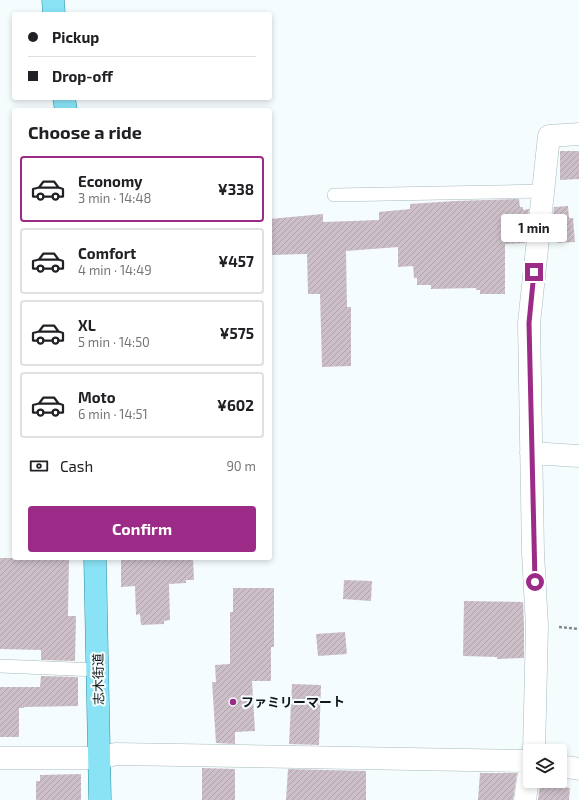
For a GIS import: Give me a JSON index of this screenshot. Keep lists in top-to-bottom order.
{
  "streets": {
    "main road": ["志木街道"]
  },
  "places": ["ファミリーマート"],
  "page": {
    "banner": ["Pickup", "Drop-off"],
    "heading": "Choose a ride",
    "list": [
      {
        "name": "Economy",
        "note": "3 min · 14:48",
        "value": "¥338"
      },
      {
        "name": "Comfort",
        "note": "4 min · 14:49",
        "value": "¥457"
      },
      {
        "name": "XL",
        "note": "5 min · 14:50",
        "value": "¥575"
      },
      {
        "name": "Moto",
        "note": "6 min · 14:51",
        "value": "¥602"
      }
    ],
    "bubble": "1 min",
    "pay": ["Cash", "90 m"],
    "buttons": "Confirm"
  }
}
